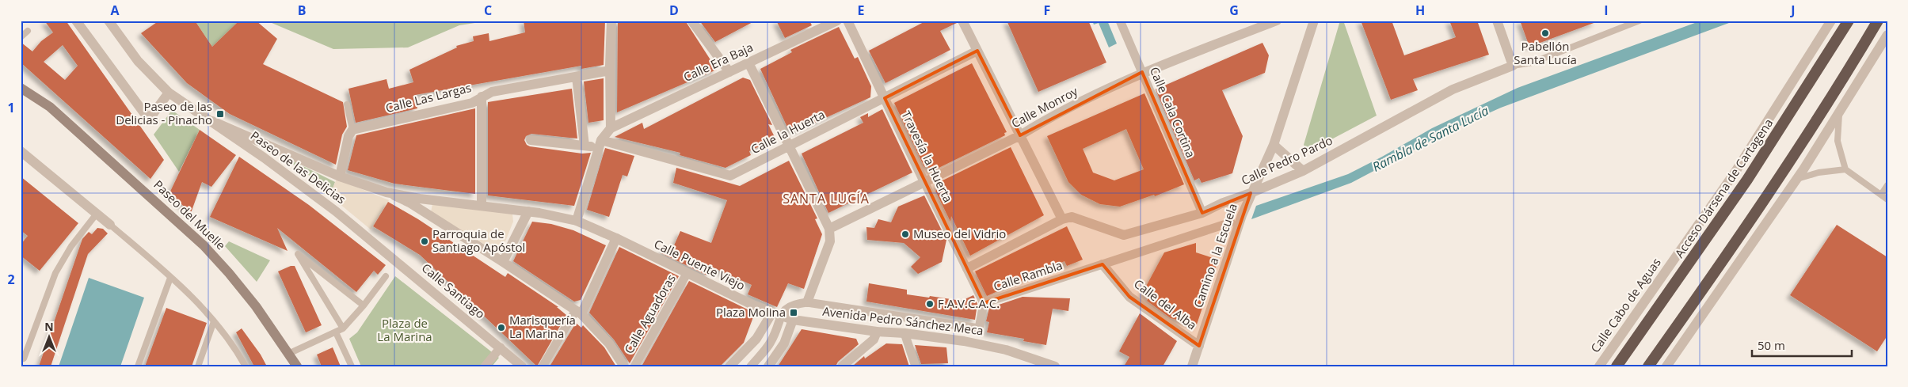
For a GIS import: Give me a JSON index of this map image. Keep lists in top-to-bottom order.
{
  "streets": {
    "highway": ["Acceso Dársena de Cartagena"],
    "main road": ["Paseo del Muelle"],
    "street": [
      "Calle Era Baja",
      "Calle Las Largas",
      "Calle Monroy",
      "Calle Cala Cortina",
      "Calle la Huerta",
      "Travesía la Huerta",
      "Calle Pedro Pardo",
      "Paseo de las Delicias",
      "Camino a la Escuela",
      "Calle Puente Viejo",
      "Calle Rambla",
      "Calle Santiago",
      "Calle del Alba",
      "Calle Cabo de Aguas",
      "Calle Aguadoras",
      "Avenida Pedro Sánchez Meca"
    ]
  },
  "crossings": [
    ["Calle Monroy", "Calle Cala Cortina"],
    ["Calle Monroy", "Travesía la Huerta"],
    ["Calle Cala Cortina", "Calle Pedro Pardo"],
    ["Calle la Huerta", "Travesía la Huerta"],
    ["Travesía la Huerta", "Calle Rambla"],
    ["Calle Pedro Pardo", "Camino a la Escuela"],
    ["Paseo de las Delicias", "Calle Puente Viejo"],
    ["Paseo de las Delicias", "Calle Santiago"],
    ["Camino a la Escuela", "Calle del Alba"],
    ["Calle Puente Viejo", "Calle Rambla"],
    ["Calle Puente Viejo", "Calle Aguadoras"],
    ["Calle Rambla", "Calle del Alba"]
  ],
  "districts": ["SANTA LUCÍA"],
  "water": ["Rambla de Santa Lucía"],
  "parks": ["Plaza de La Marina"],
  "places": {
    "other": [
      "Pabellón Santa Lucía",
      "Museo del Vidrio",
      "Parroquia de Santiago Apóstol",
      "F.A.V.C.A.C.",
      "Marisquería La Marina"
    ],
    "transit": ["Paseo de las Delicias - Pinacho", "Plaza Molina"]
  },
  "scale_bar": "50 m",
  "north": "top",
  "grid": {
    "columns": [
      "A",
      "B",
      "C",
      "D",
      "E",
      "F",
      "G",
      "H",
      "I",
      "J"
    ],
    "rows": ["1", "2"]
  }
}
